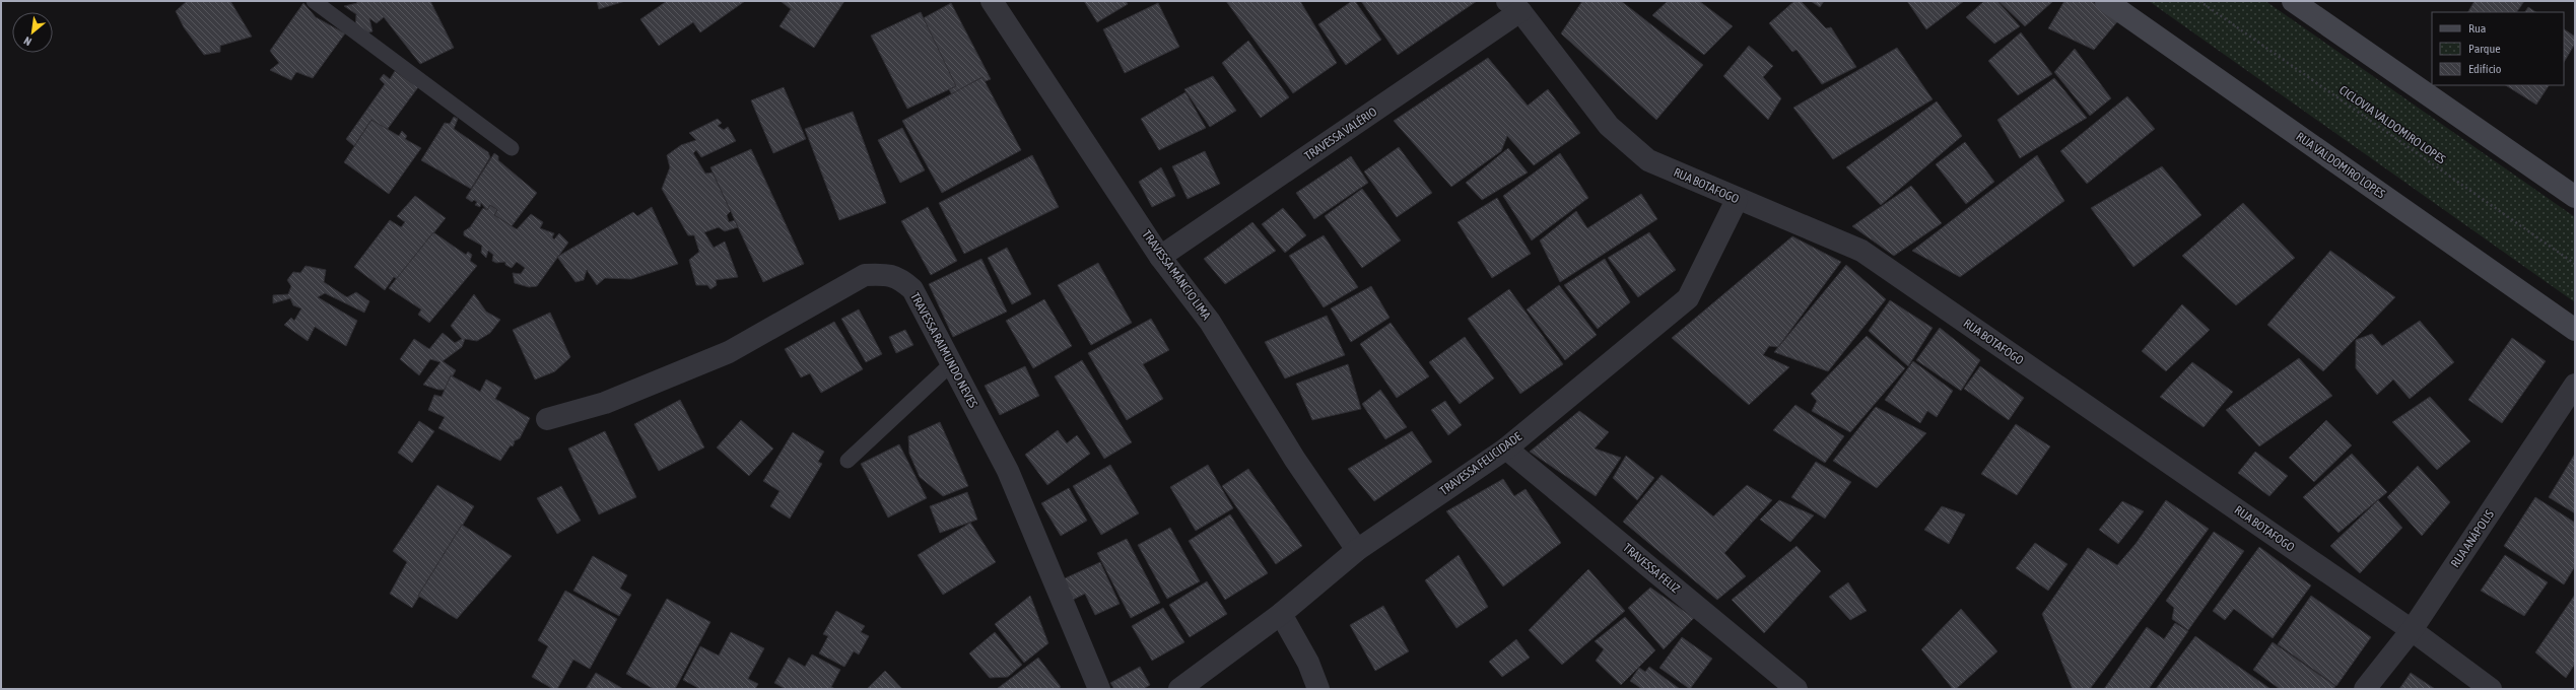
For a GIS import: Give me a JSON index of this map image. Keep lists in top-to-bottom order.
{
  "streets": {
    "street": [
      "TRAVESSA VALÉRIO",
      "RUA VALDOMIRO LOPES",
      "RUA BOTAFOGO",
      "TRAVESSA MÂNCIO LIMA",
      "TRAVESSA RAIMUNDO NEVES",
      "TRAVESSA FELICIDADE",
      "RUA ANÁPOLIS",
      "TRAVESSA FELIZ"
    ],
    "path": ["CICLOVIA VALDOMIRO LOPES"]
  },
  "crossings": [
    ["TRAVESSA VALÉRIO", "RUA BOTAFOGO"],
    ["TRAVESSA VALÉRIO", "TRAVESSA MÂNCIO LIMA"],
    ["RUA BOTAFOGO", "TRAVESSA FELICIDADE"],
    ["RUA BOTAFOGO", "RUA ANÁPOLIS"],
    ["TRAVESSA MÂNCIO LIMA", "TRAVESSA FELICIDADE"],
    ["TRAVESSA FELICIDADE", "TRAVESSA FELIZ"]
  ],
  "legend": ["Rua", "Parque", "Edifício"],
  "north": "bottom left"
}
